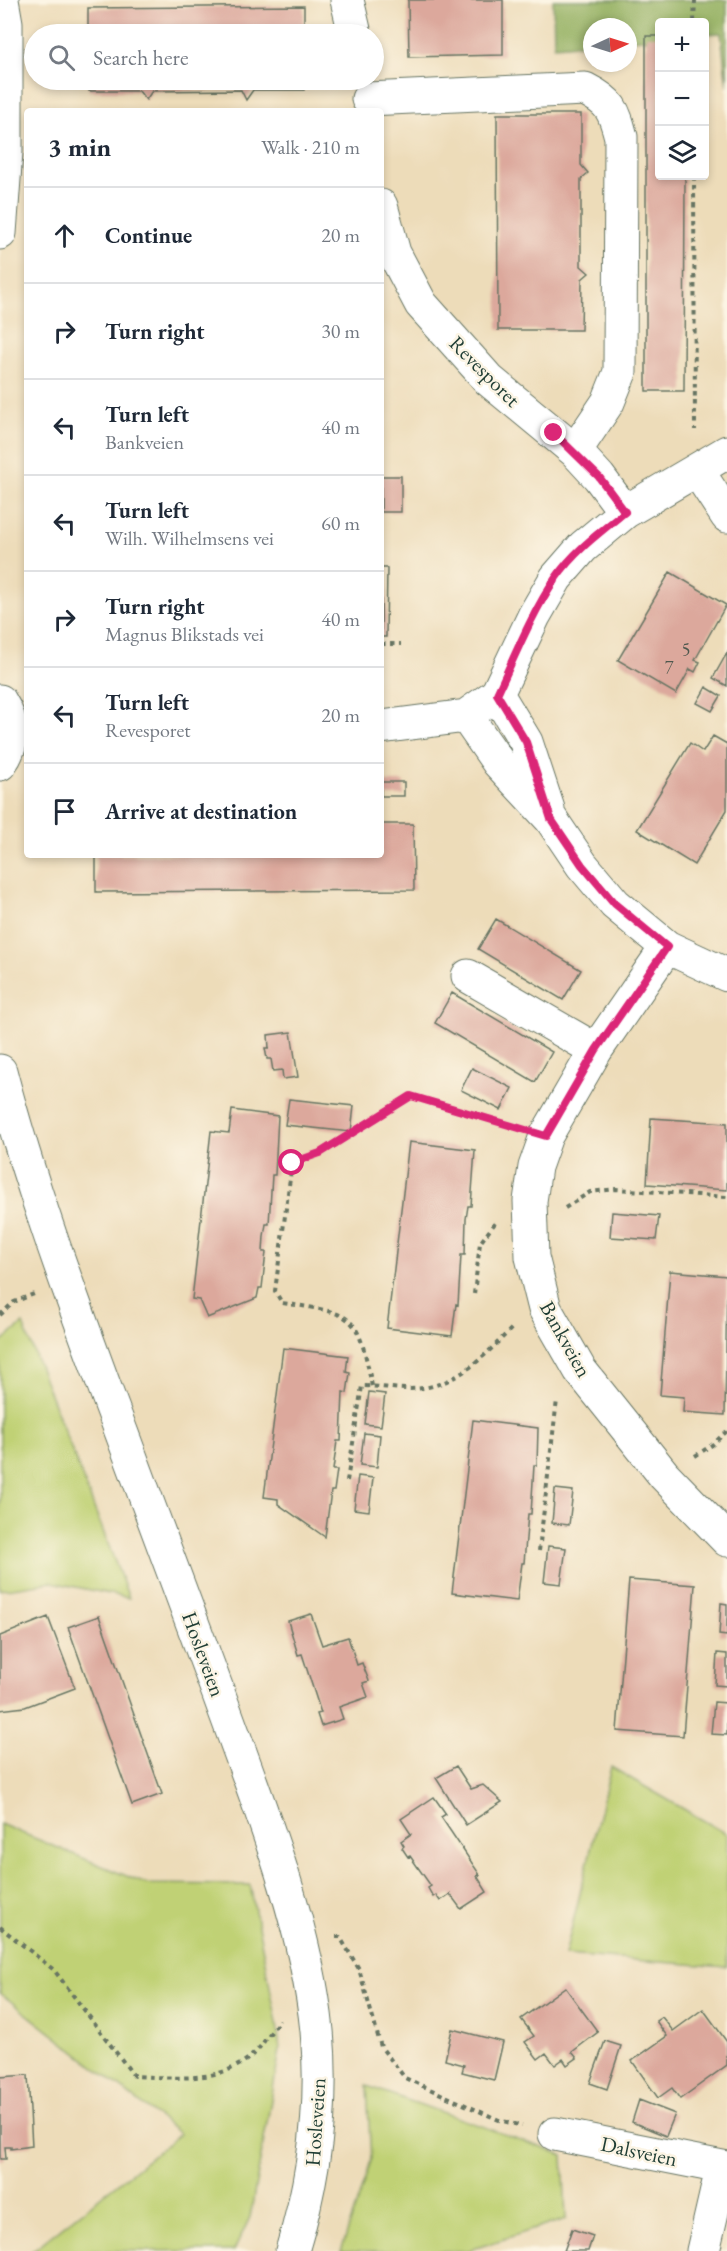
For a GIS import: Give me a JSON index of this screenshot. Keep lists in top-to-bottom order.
{
  "streets": {
    "street": [
      "Revesporet",
      "Bankveien",
      "Hosleveien",
      "Dalsveien"
    ]
  },
  "house_numbers": ["5", "7"],
  "north": "right",
  "page": {
    "map_buttons": ["+", "−"],
    "search": "Search here",
    "heading": ["3 min", "Walk · 210 m"],
    "list": [
      ["Continue", "20 m"],
      ["Turn right", "30 m"],
      ["Turn left", "Bankveien", "40 m"],
      ["Turn left", "Wilh. Wilhelmsens vei", "60 m"],
      ["Turn right", "Magnus Blikstads vei", "40 m"],
      ["Turn left", "Revesporet", "20 m"],
      "Arrive at destination"
    ]
  }
}
